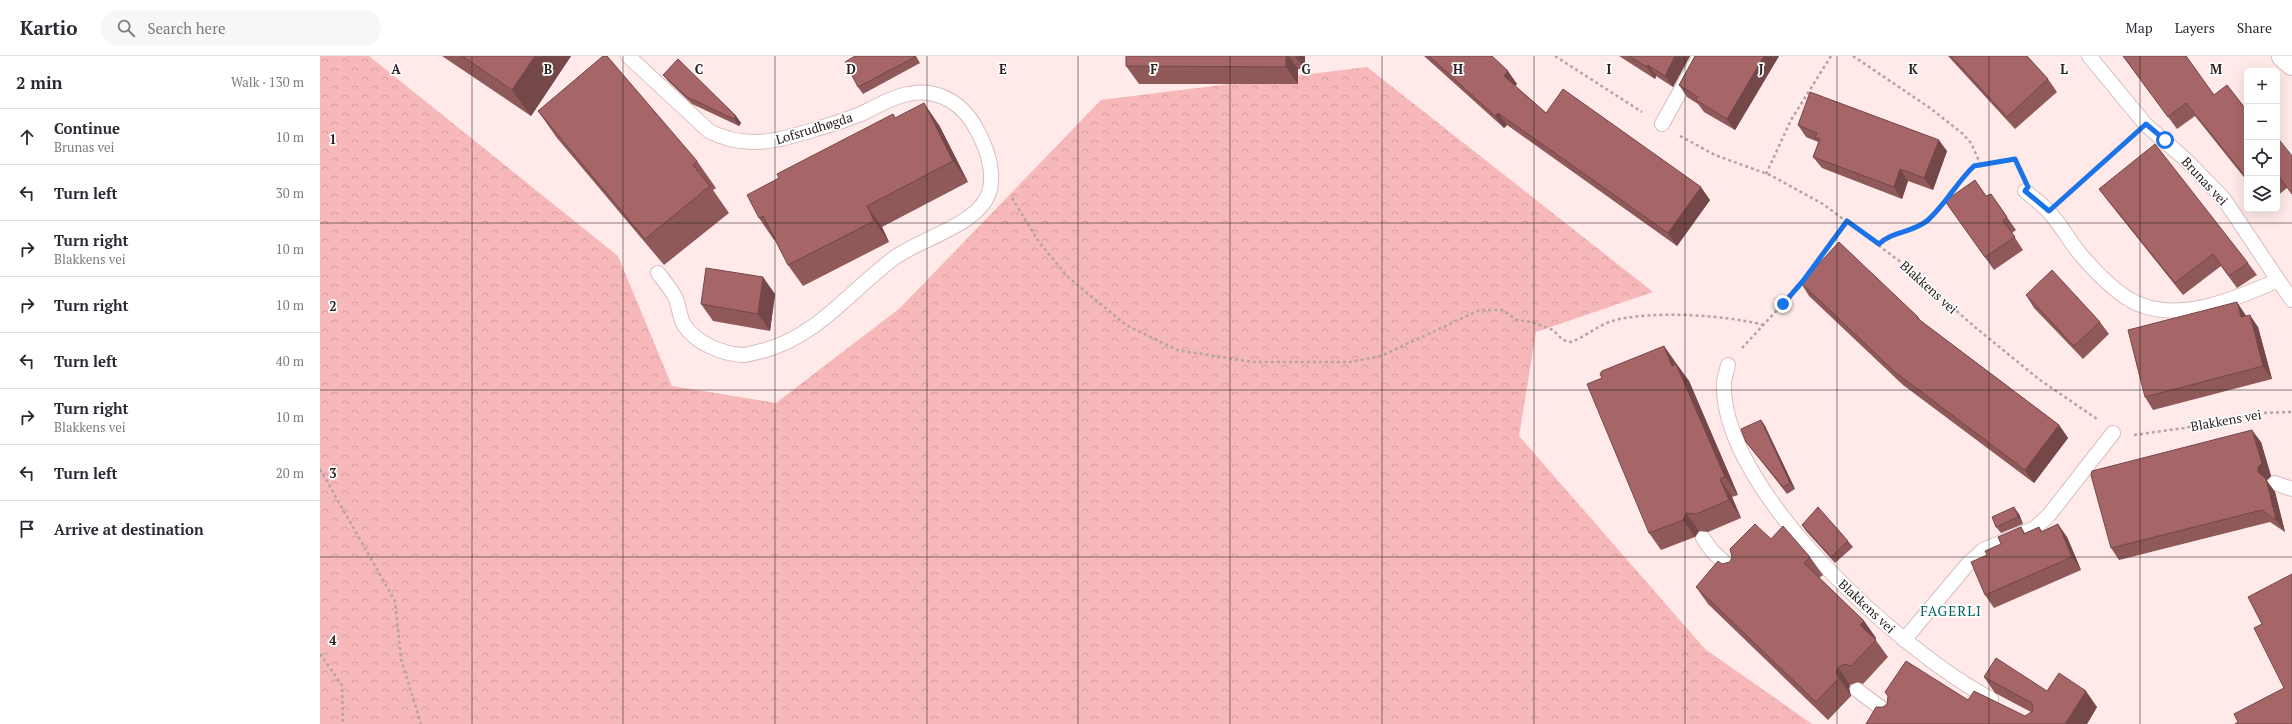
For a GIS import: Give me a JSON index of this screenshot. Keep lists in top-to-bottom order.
{
  "streets": {
    "lane": ["Lofsrudhøgda", "Brunas vei", "Blakkens vei"]
  },
  "districts": ["FAGERLI"],
  "page": {
    "header": "Kartio",
    "search": "Search here",
    "nav": ["Map", "Layers", "Share"],
    "heading": ["2 min", "Walk · 130 m"],
    "map_buttons": ["+", "−"],
    "list": [
      ["Continue", "Brunas vei", "10 m"],
      ["Turn left", "30 m"],
      ["Turn right", "Blakkens vei", "10 m"],
      ["Turn right", "10 m"],
      ["Turn left", "40 m"],
      ["Turn right", "Blakkens vei", "10 m"],
      ["Turn left", "20 m"],
      "Arrive at destination"
    ]
  },
  "grid": {
    "columns": [
      "A",
      "B",
      "C",
      "D",
      "E",
      "F",
      "G",
      "H",
      "I",
      "J",
      "K",
      "L",
      "M"
    ],
    "rows": [
      "1",
      "2",
      "3",
      "4"
    ]
  }
}
